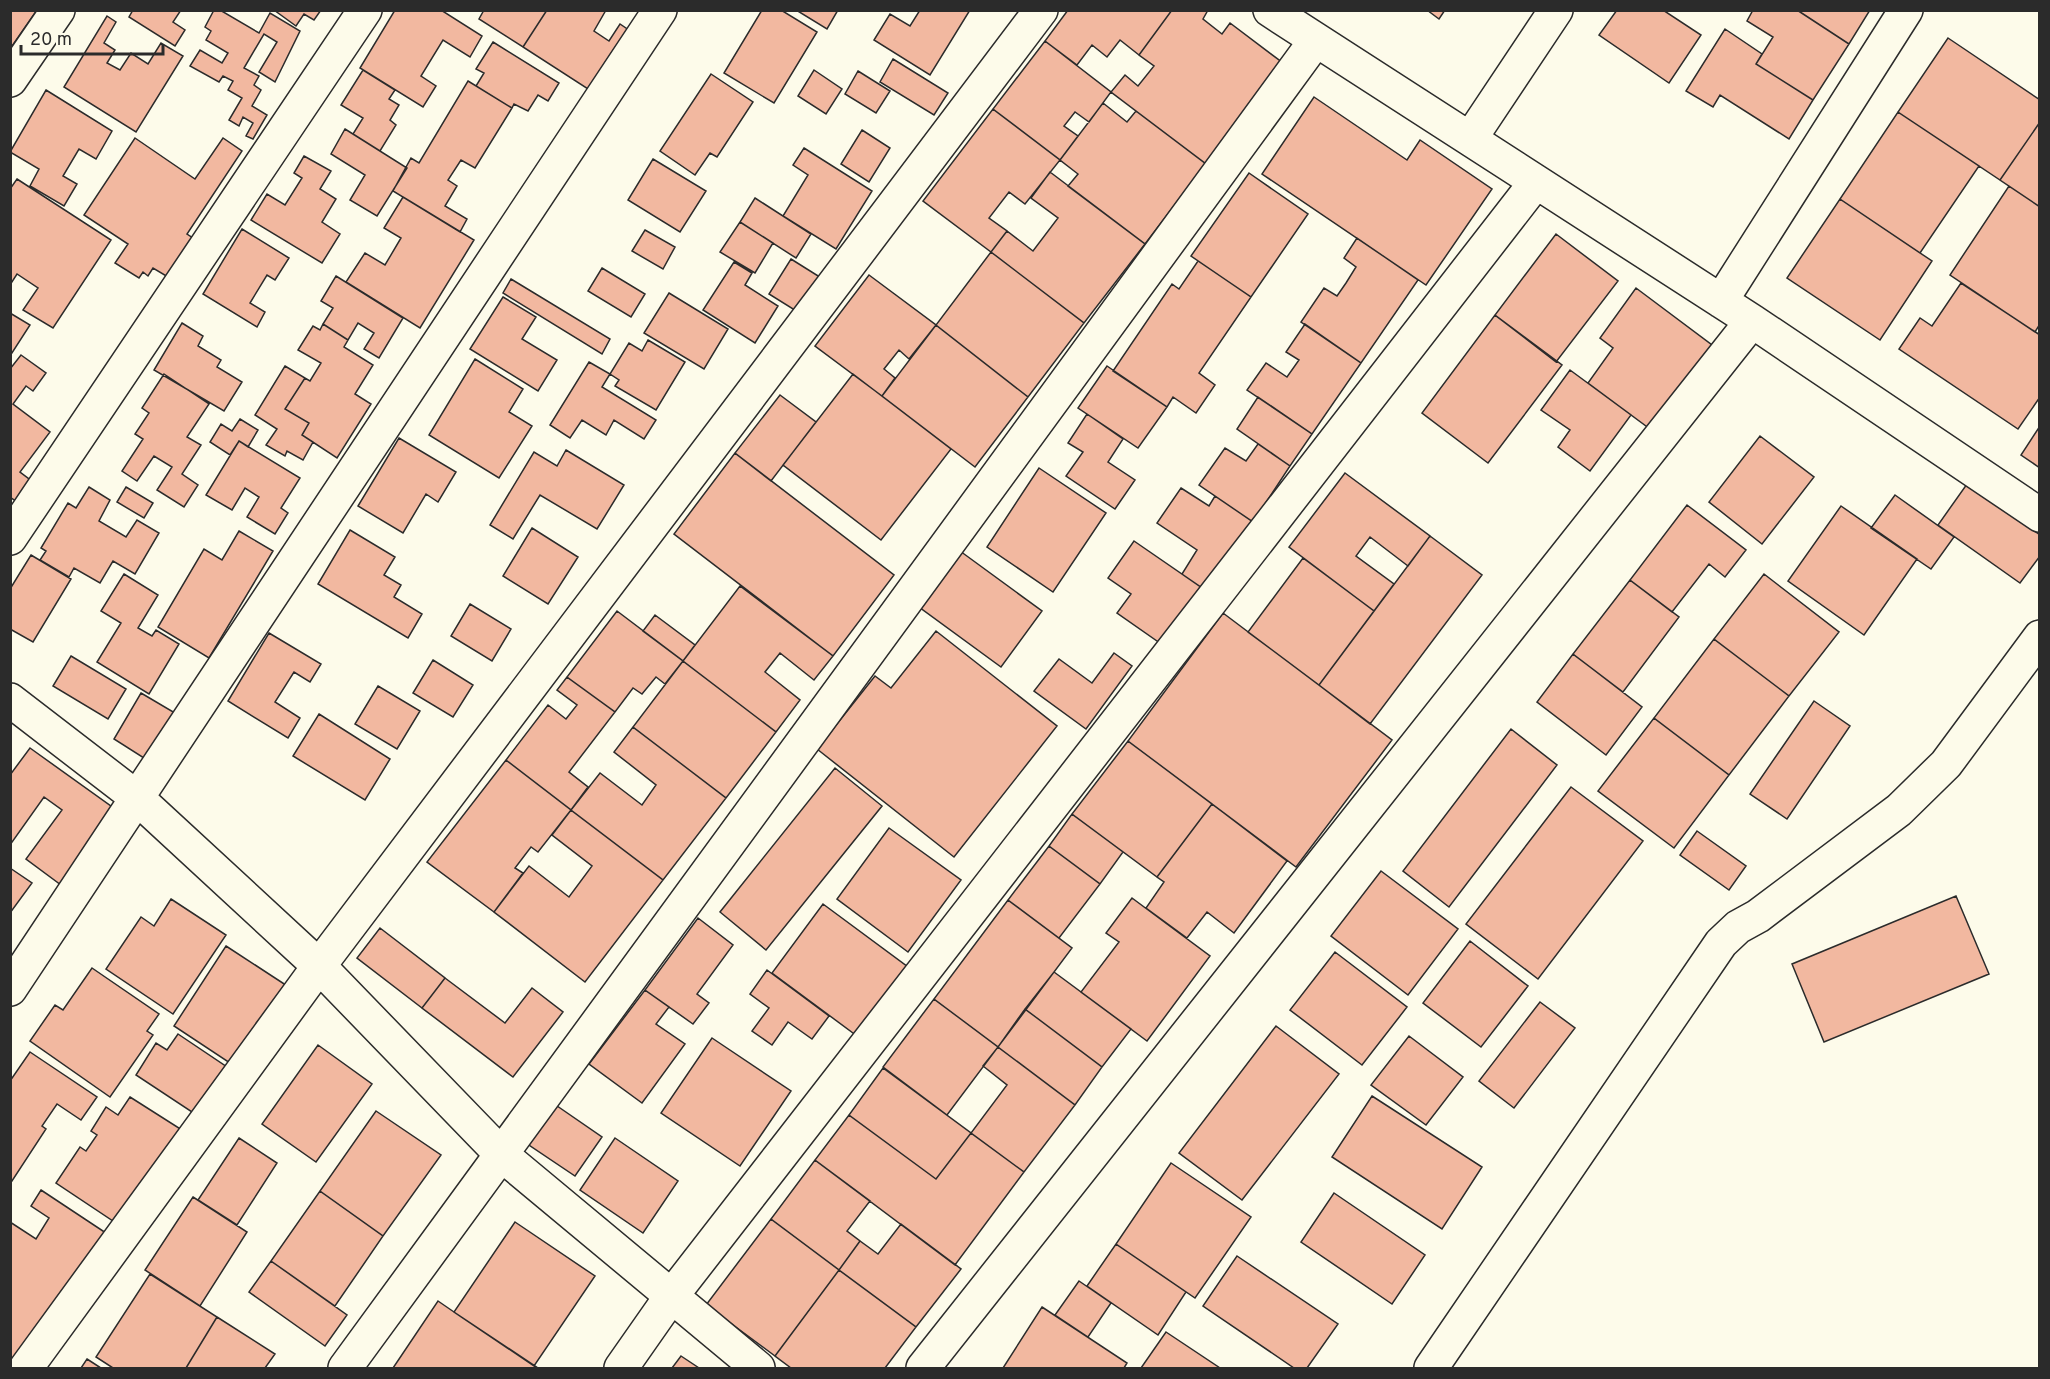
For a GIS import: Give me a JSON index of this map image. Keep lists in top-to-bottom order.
{
  "scale_bar": "20 m"
}
